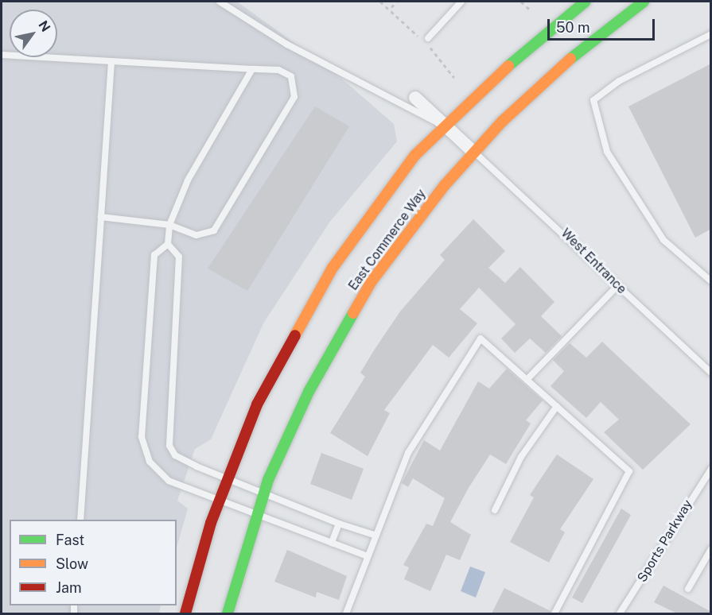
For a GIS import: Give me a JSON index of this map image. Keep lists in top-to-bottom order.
{
  "streets": {
    "main road": ["East Commerce Way"],
    "lane": ["West Entrance", "Sports Parkway"]
  },
  "crossings": [
    ["East Commerce Way", "West Entrance"]
  ],
  "legend": ["Fast", "Slow", "Jam"],
  "scale_bar": "50 m",
  "north": "top right"
}
